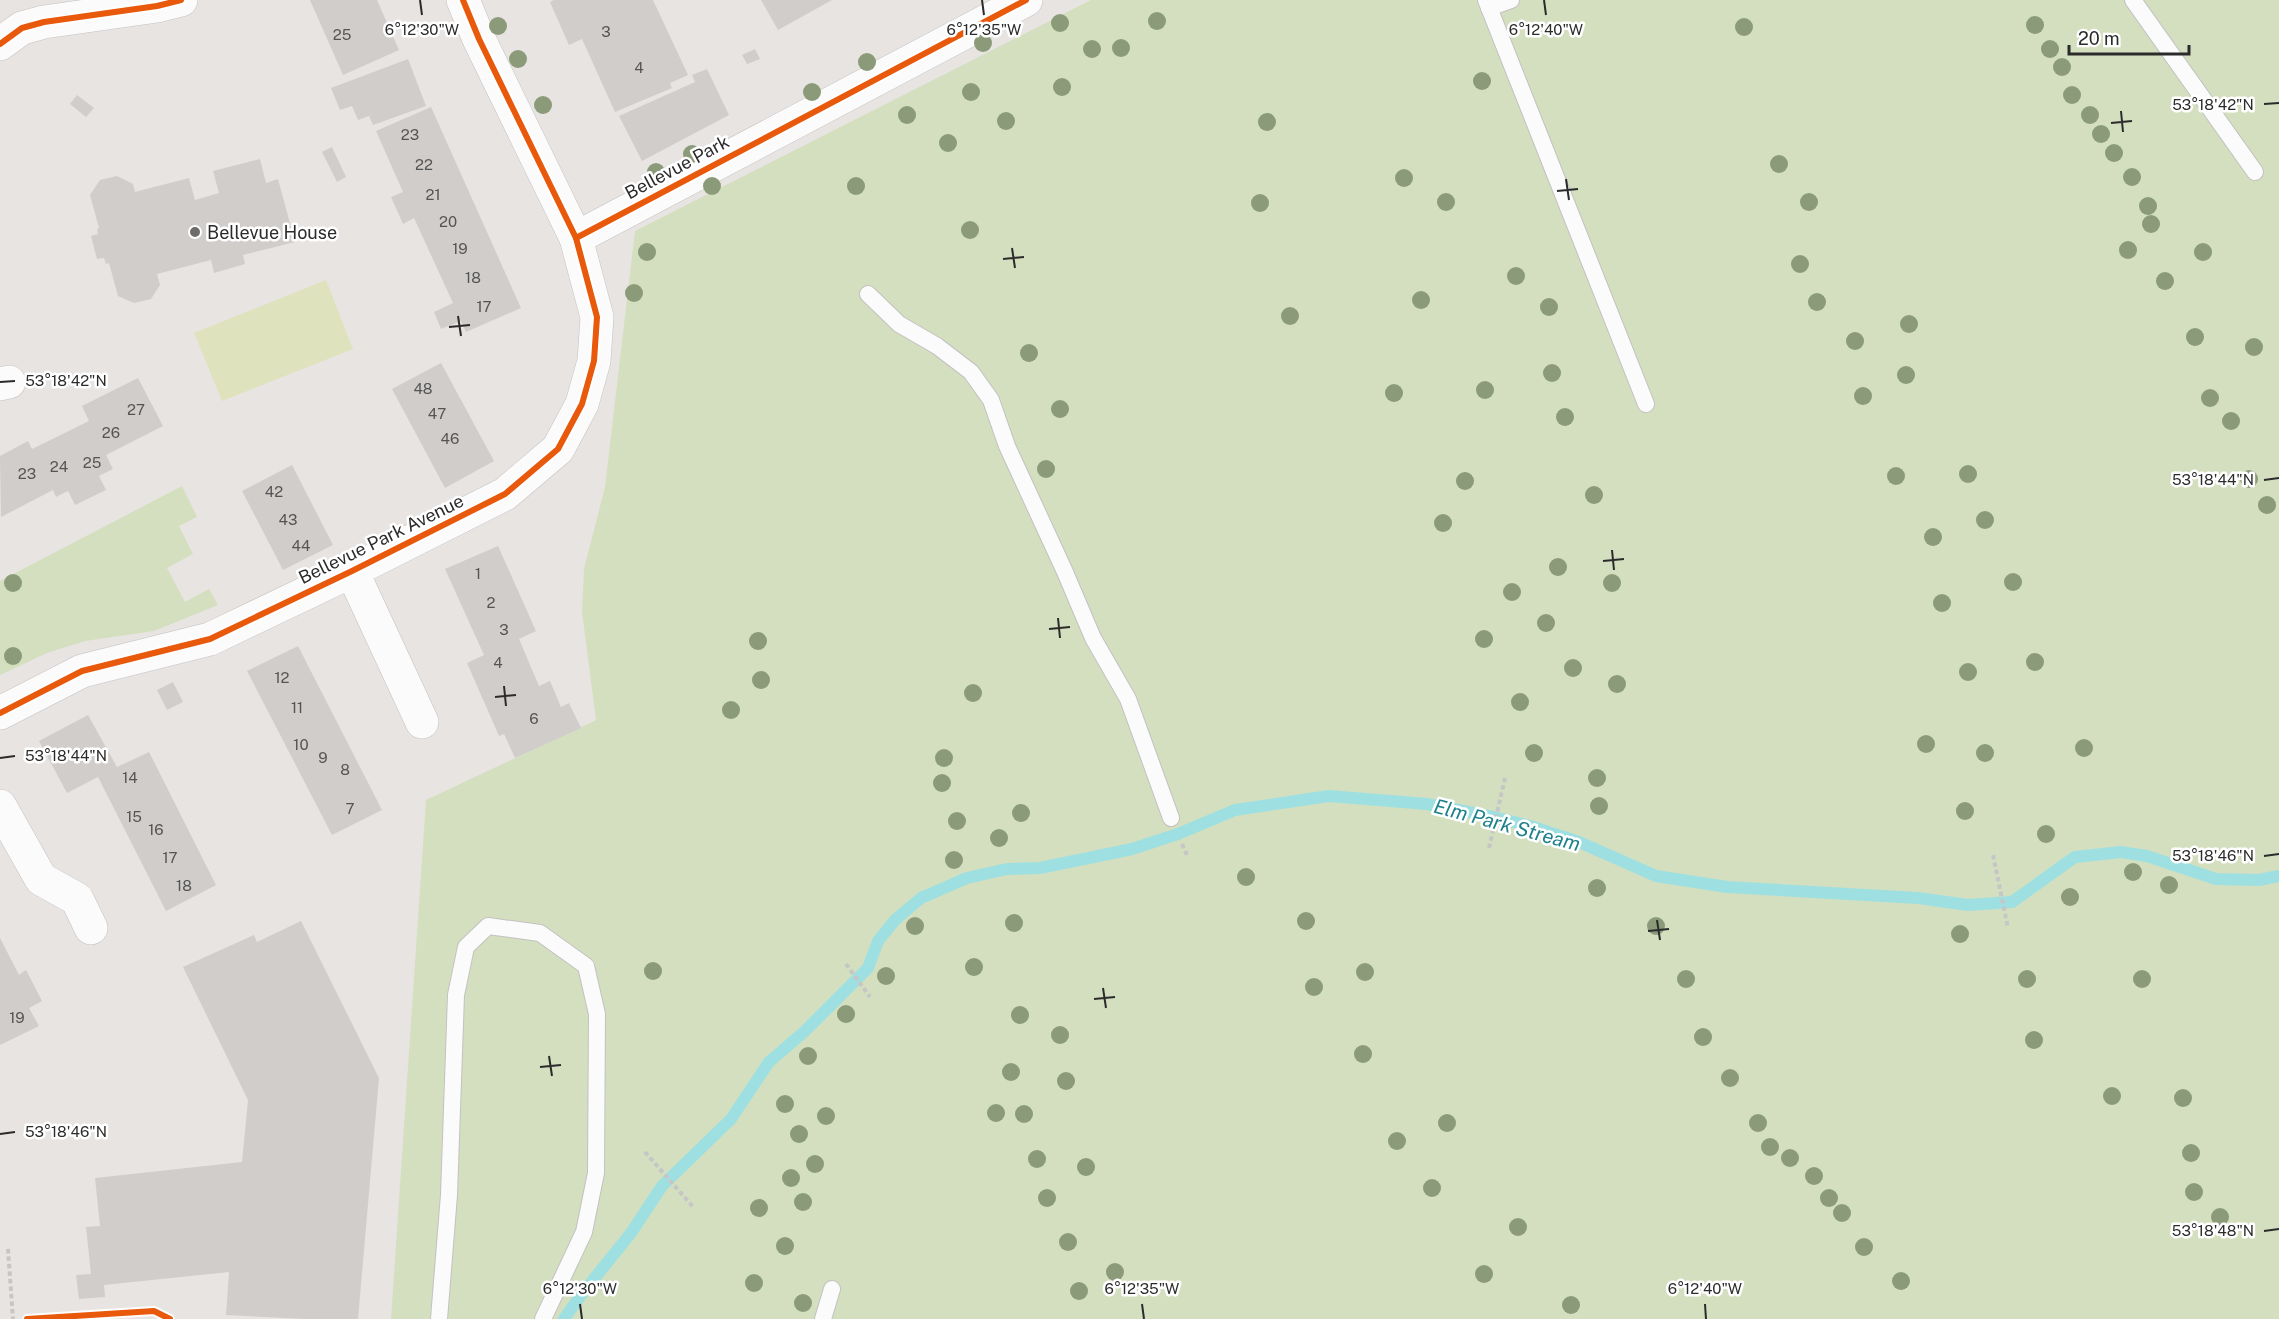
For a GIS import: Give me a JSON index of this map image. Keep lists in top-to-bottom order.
{
  "streets": {
    "street": ["Bellevue Park", "Bellevue Park Avenue"]
  },
  "crossings": [
    ["Bellevue Park", "Bellevue Park Avenue"]
  ],
  "water": ["Elm Park Stream"],
  "places": ["Bellevue House"],
  "house_numbers": [
    "3",
    "25",
    "4",
    "23",
    "22",
    "21",
    "20",
    "19",
    "18",
    "17",
    "48",
    "27",
    "47",
    "26",
    "46",
    "25",
    "24",
    "23",
    "42",
    "43",
    "44",
    "1",
    "2",
    "3",
    "4",
    "12",
    "11",
    "6",
    "10",
    "9",
    "8",
    "14",
    "7",
    "15",
    "16",
    "17",
    "18",
    "19"
  ],
  "scale_bar": "20 m",
  "coordinates": [
    "6°12'30\"W",
    "6°12'35\"W",
    "6°12'40\"W",
    "53°18'42\"N",
    "53°18'44\"N",
    "53°18'46\"N",
    "53°18'48\"N"
  ]
}
